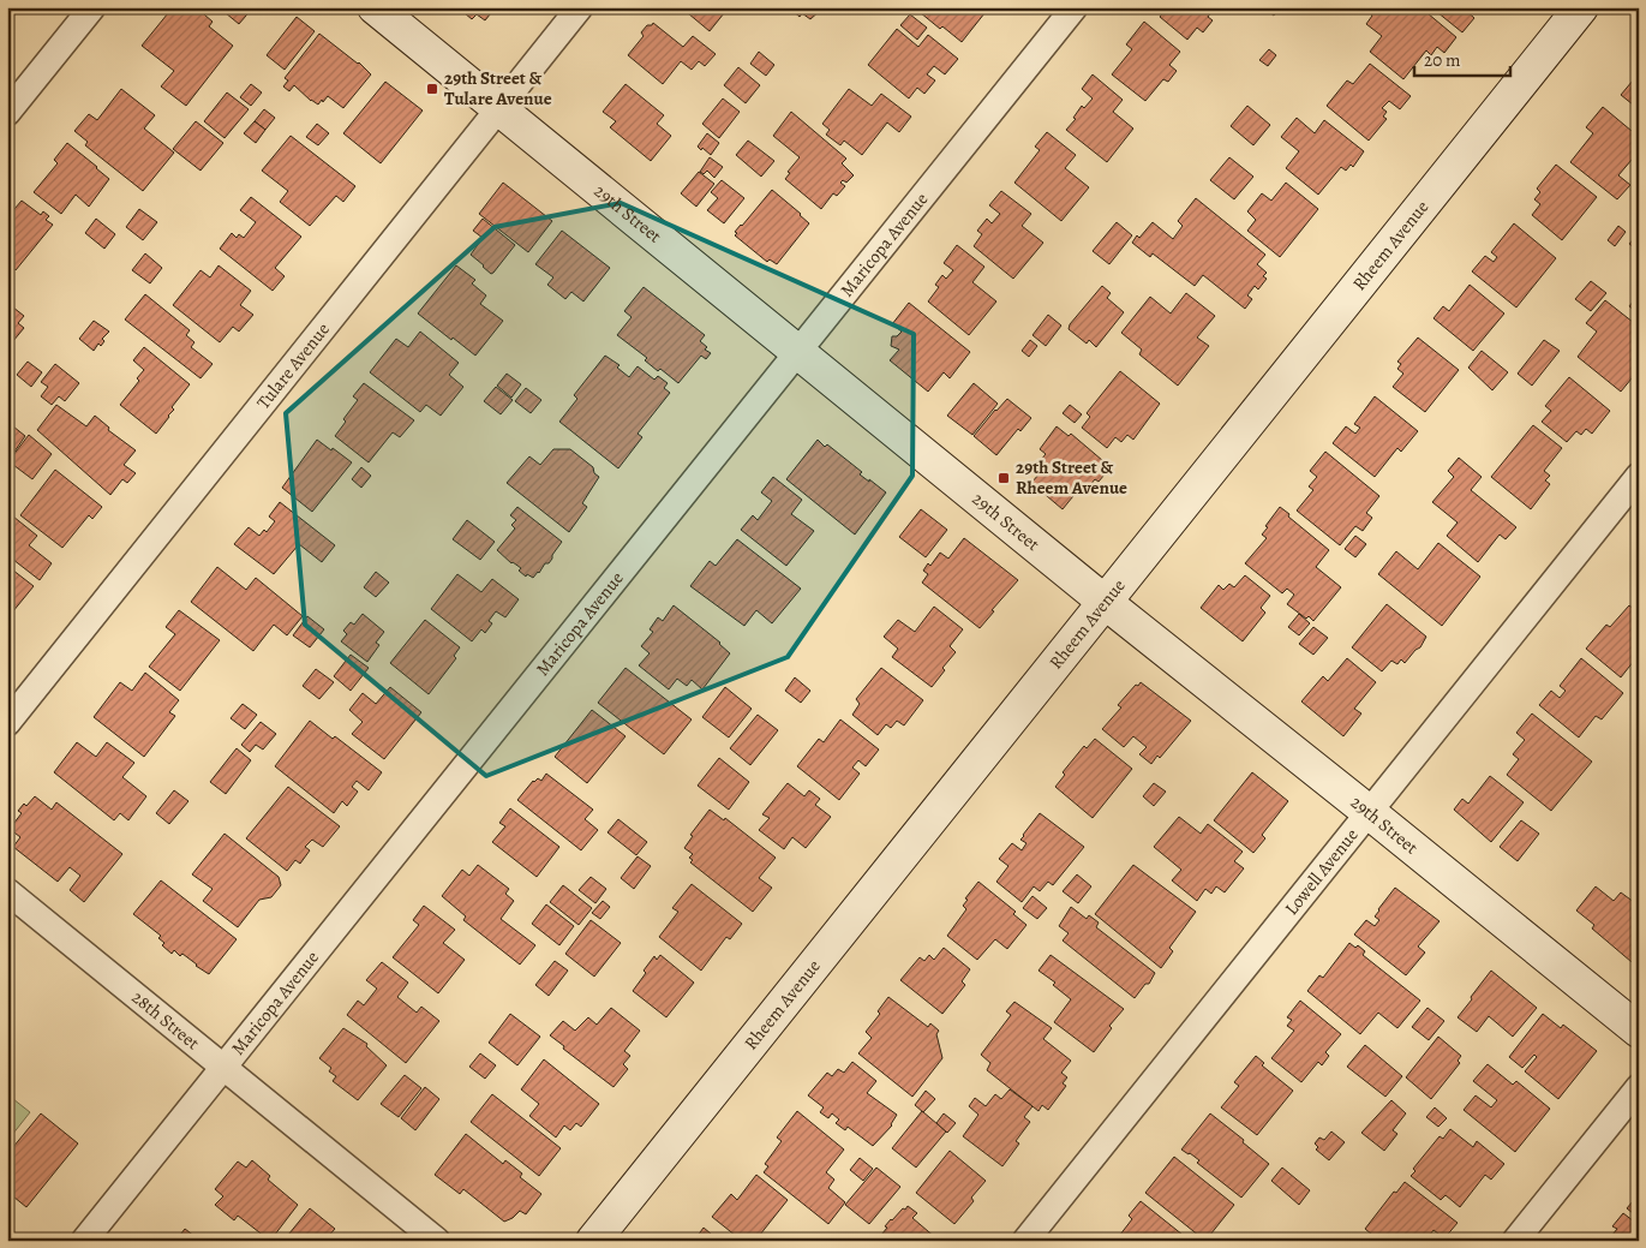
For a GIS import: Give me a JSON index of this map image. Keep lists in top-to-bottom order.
{
  "streets": {
    "street": [
      "29th Street",
      "Maricopa Avenue",
      "Rheem Avenue",
      "Tulare Avenue",
      "Lowell Avenue",
      "28th Street"
    ]
  },
  "crossings": [
    ["29th Street", "Maricopa Avenue"],
    ["29th Street", "Rheem Avenue"],
    ["29th Street", "Tulare Avenue"],
    ["29th Street", "Lowell Avenue"],
    ["Maricopa Avenue", "28th Street"]
  ],
  "places": {
    "transit": ["29th Street & Tulare Avenue", "29th Street & Rheem Avenue"]
  },
  "scale_bar": "20 m"
}
